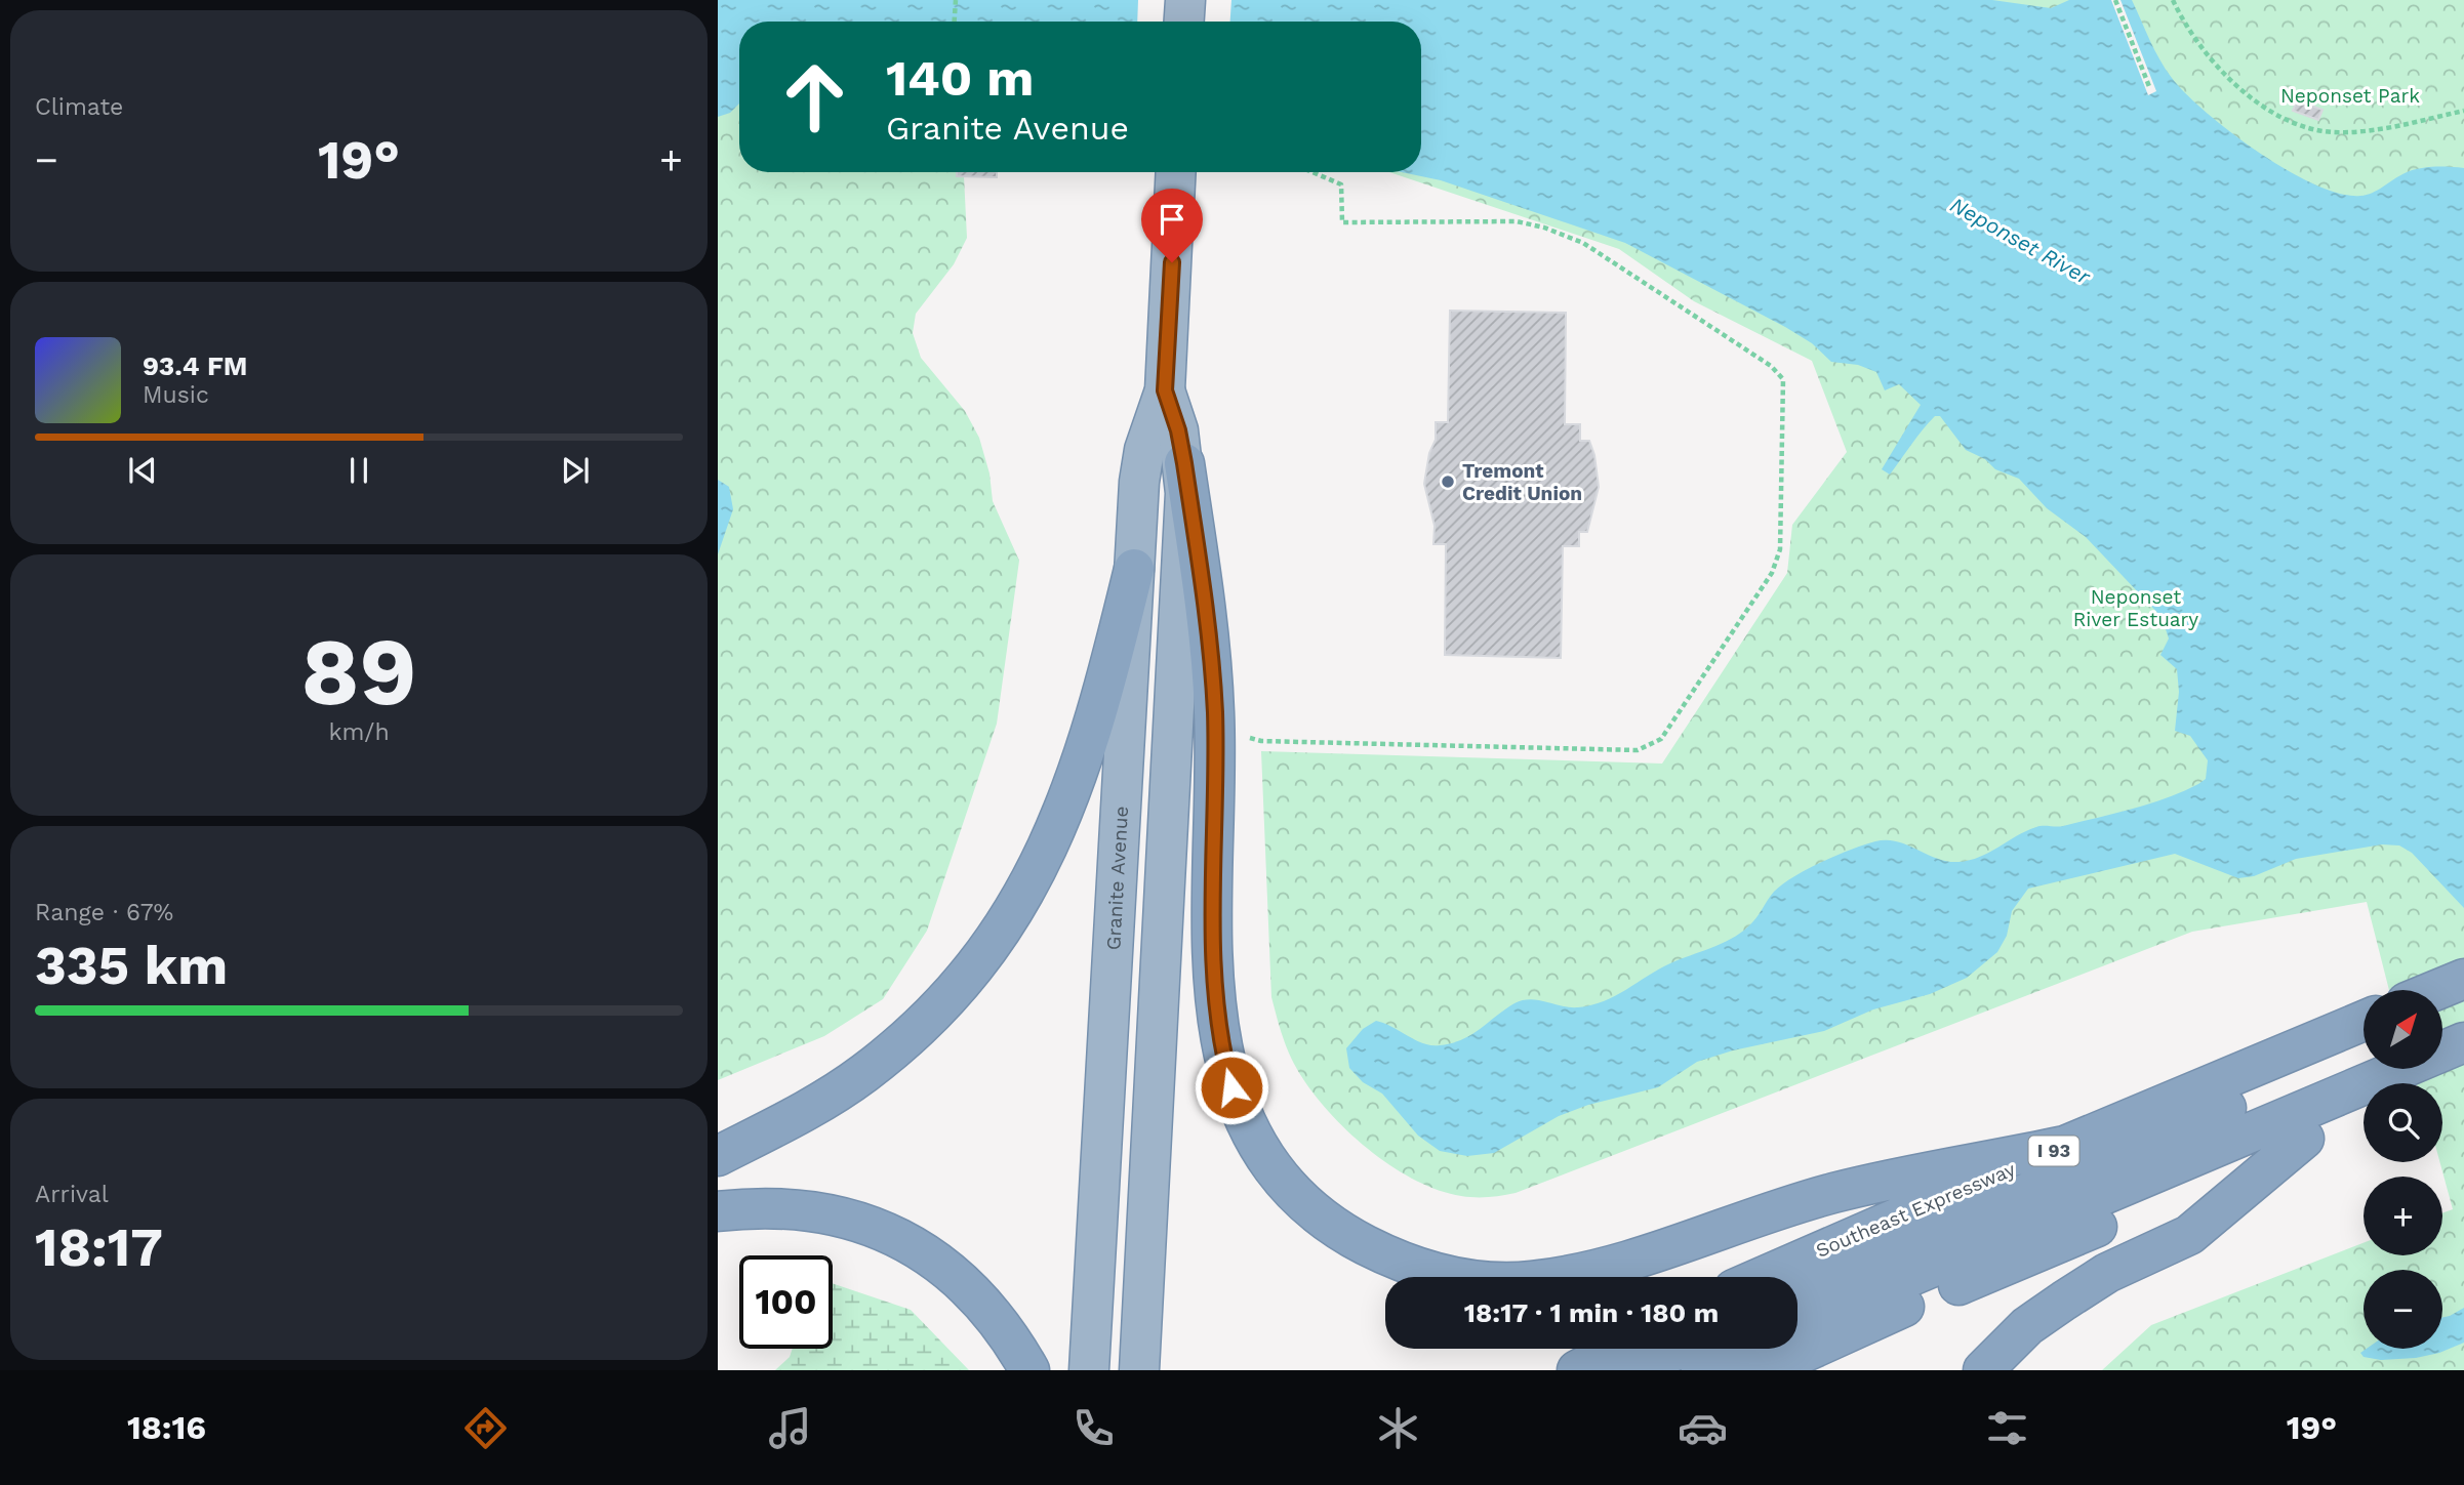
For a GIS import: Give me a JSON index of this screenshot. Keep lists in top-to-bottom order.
{
  "streets": {
    "highway": ["Granite Avenue", "I 93", "Southeast Expressway"]
  },
  "water": ["Neponset River"],
  "parks": ["Neponset Park", "Neponset River Estuary"],
  "places": ["Tremont Credit Union"],
  "north": "top right",
  "page": {
    "tile": [
      "Climate",
      ["89", "km/h"],
      ["Range · 67%", "335 km"],
      ["Arrival", "18:17"]
    ],
    "turn": ["140 m", "Granite Avenue"],
    "heat": ["−", "19°", "+"],
    "song": ["93.4 FM", "Music"],
    "map_buttons": ["+", "−"],
    "limit": "100",
    "trip": "18:17 · 1 min · 180 m",
    "tabs": ["18:16", "19°"]
  }
}
